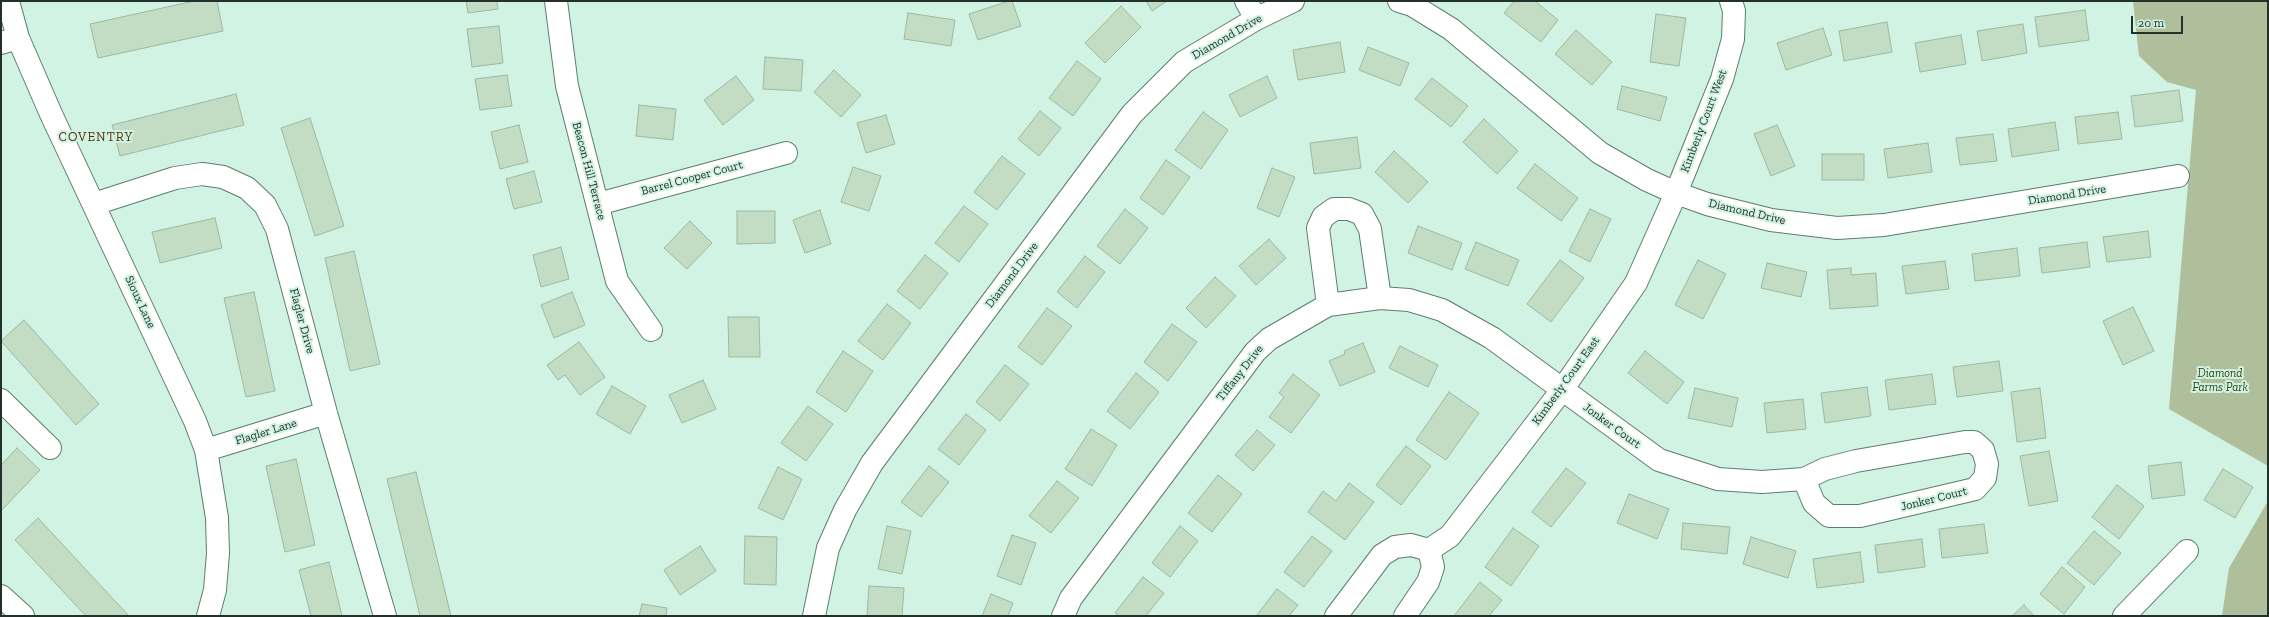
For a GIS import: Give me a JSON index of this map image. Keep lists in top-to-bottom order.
{
  "streets": {
    "street": [
      "Diamond Drive",
      "Kimberly Court West",
      "Beacon Hill Terrace",
      "Barrel Cooper Court",
      "Sioux Lane",
      "Flagler Drive",
      "Tiffany Drive",
      "Kimberly Court East",
      "Jonker Court",
      "Flagler Lane"
    ]
  },
  "crossings": [
    ["Diamond Drive", "Kimberly Court West"],
    ["Diamond Drive", "Kimberly Court East"],
    ["Kimberly Court West", "Kimberly Court East"],
    ["Beacon Hill Terrace", "Barrel Cooper Court"],
    ["Sioux Lane", "Flagler Drive"],
    ["Sioux Lane", "Flagler Lane"],
    ["Flagler Drive", "Flagler Lane"],
    ["Tiffany Drive", "Kimberly Court East"],
    ["Tiffany Drive", "Jonker Court"],
    ["Kimberly Court East", "Jonker Court"]
  ],
  "districts": ["COVENTRY"],
  "parks": ["Diamond Farms Park"],
  "scale_bar": "20 m"
}
